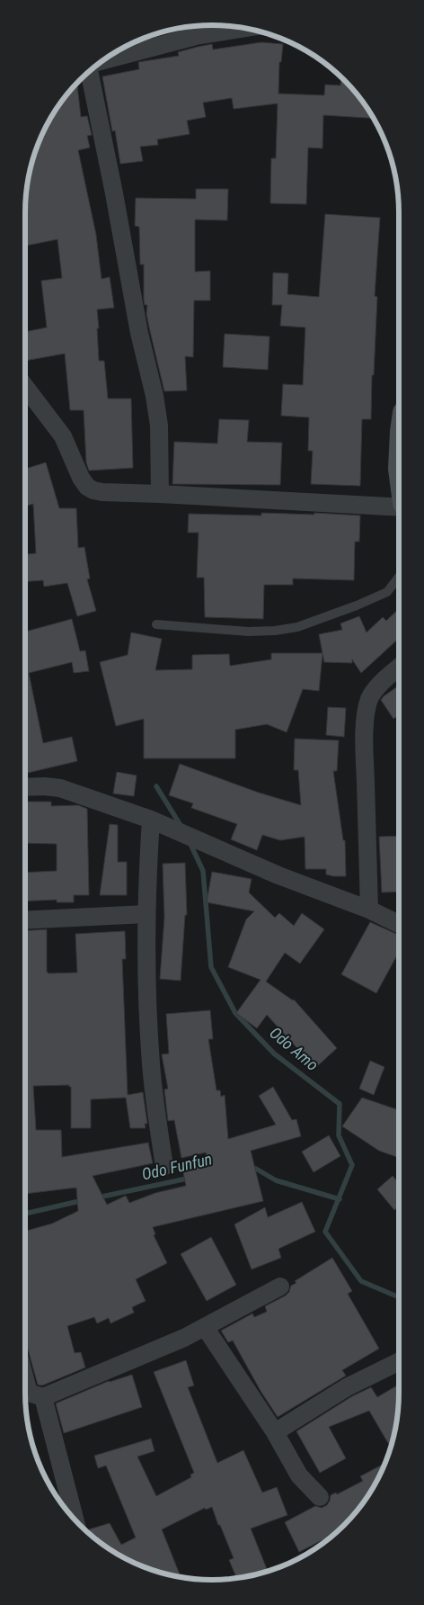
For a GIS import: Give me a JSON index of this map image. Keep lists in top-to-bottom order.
{
  "water": ["Odo Amo", "Odo Funfun"]
}
